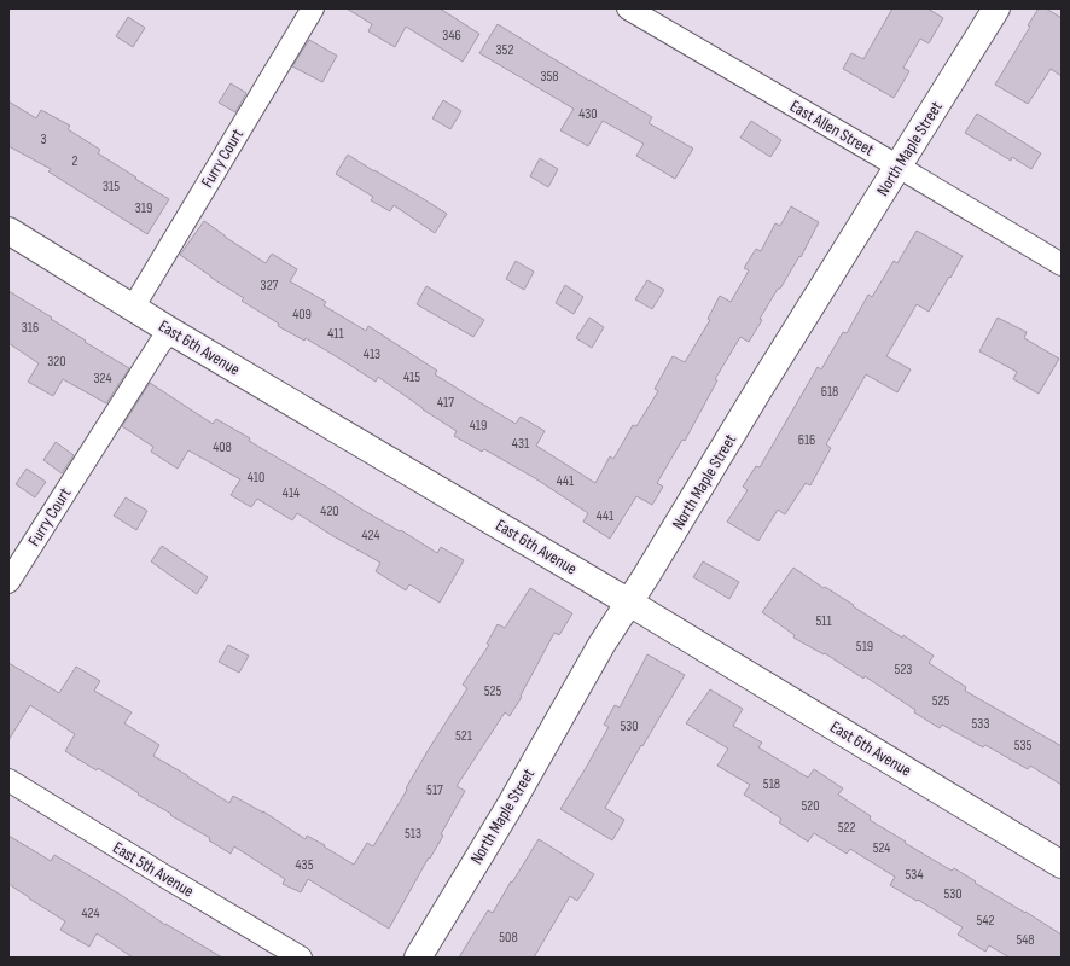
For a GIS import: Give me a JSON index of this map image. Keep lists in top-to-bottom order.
{
  "streets": {
    "street": [
      "East Allen Street",
      "North Maple Street",
      "Furry Court",
      "East 6th Avenue",
      "East 5th Avenue"
    ]
  },
  "crossings": [
    ["East Allen Street", "North Maple Street"],
    ["North Maple Street", "East 6th Avenue"],
    ["Furry Court", "East 6th Avenue"]
  ],
  "house_numbers": [
    "346",
    "352",
    "358",
    "430",
    "3",
    "2",
    "315",
    "319",
    "327",
    "409",
    "316",
    "411",
    "413",
    "320",
    "415",
    "324",
    "618",
    "417",
    "419",
    "616",
    "431",
    "408",
    "410",
    "441",
    "414",
    "420",
    "441",
    "424",
    "511",
    "519",
    "523",
    "525",
    "525",
    "533",
    "530",
    "521",
    "535",
    "518",
    "517",
    "520",
    "522",
    "513",
    "524",
    "435",
    "534",
    "530",
    "424",
    "542",
    "508",
    "548"
  ]
}
